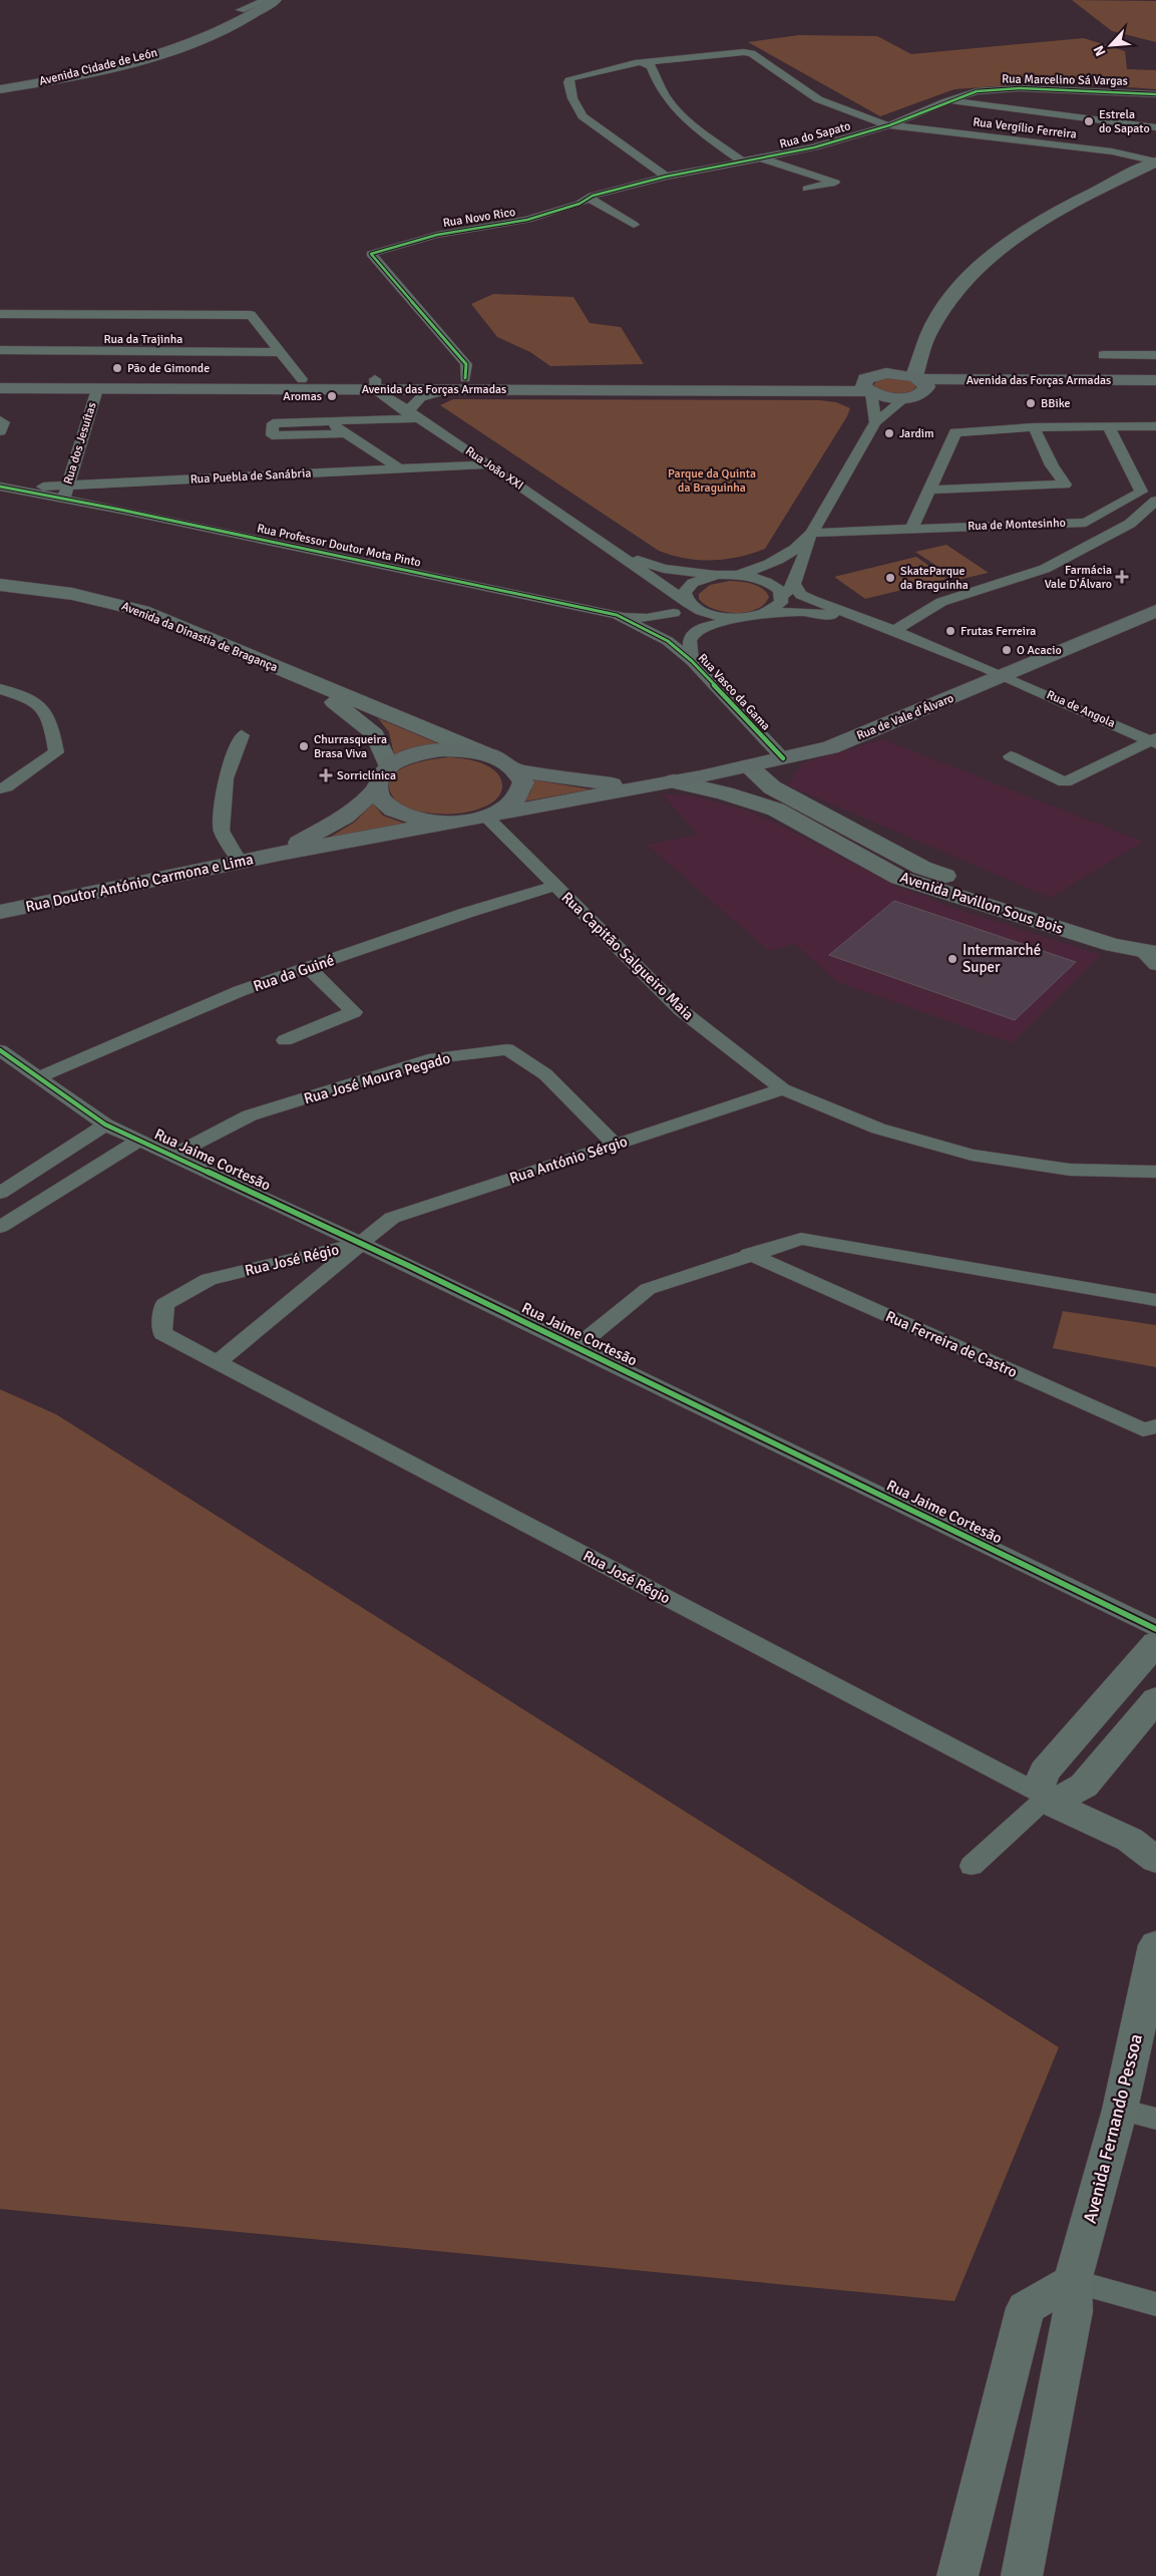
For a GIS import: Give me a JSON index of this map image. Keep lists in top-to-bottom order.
{
  "streets": {
    "main road": [
      "Avenida Cidade de León",
      "Avenida das Forças Armadas",
      "Rua de Vale d'Álvaro",
      "Rua Doutor António Carmona e Lima"
    ],
    "street": [
      "Rua Marcelino Sá Vargas",
      "Rua Vergílio Ferreira",
      "Rua do Sapato",
      "Rua Novo Rico",
      "Rua da Trajinha",
      "Rua dos Jesuítas",
      "Rua João XXI",
      "Rua Puebla de Sanábria",
      "Rua de Montesinho",
      "Rua Professor Doutor Mota Pinto",
      "Avenida da Dinastia de Bragança",
      "Rua Vasco da Gama",
      "Rua de Angola",
      "Avenida Pavillon Sous Bois",
      "Rua Capitão Salgueiro Maia",
      "Rua da Guiné",
      "Rua José Moura Pegado",
      "Rua Jaime Cortesão",
      "Rua António Sérgio",
      "Rua José Régio",
      "Rua Ferreira de Castro",
      "Avenida Fernando Pessoa"
    ]
  },
  "crossings": [
    ["Rua Marcelino Sá Vargas", "Rua Vergílio Ferreira"],
    ["Rua Marcelino Sá Vargas", "Rua do Sapato"],
    ["Rua Vergílio Ferreira", "Rua do Sapato"],
    ["Rua do Sapato", "Rua Novo Rico"],
    ["Rua Novo Rico", "Avenida das Forças Armadas"],
    ["Avenida das Forças Armadas", "Rua dos Jesuítas"],
    ["Avenida das Forças Armadas", "Rua João XXI"],
    ["Rua dos Jesuítas", "Rua Puebla de Sanábria"],
    ["Rua dos Jesuítas", "Rua Professor Doutor Mota Pinto"],
    ["Rua João XXI", "Rua Puebla de Sanábria"],
    ["Rua João XXI", "Rua Vasco da Gama"],
    ["Rua Puebla de Sanábria", "Rua Professor Doutor Mota Pinto"],
    ["Rua Professor Doutor Mota Pinto", "Rua Vasco da Gama"],
    ["Rua Vasco da Gama", "Rua de Vale d'Álvaro"],
    ["Rua de Angola", "Rua de Vale d'Álvaro"],
    ["Rua de Vale d'Álvaro", "Avenida Pavillon Sous Bois"],
    ["Rua Capitão Salgueiro Maia", "Rua da Guiné"],
    ["Rua Capitão Salgueiro Maia", "Rua António Sérgio"],
    ["Rua da Guiné", "Rua Jaime Cortesão"],
    ["Rua José Moura Pegado", "Rua Jaime Cortesão"],
    ["Rua José Moura Pegado", "Rua António Sérgio"],
    ["Rua Jaime Cortesão", "Rua António Sérgio"],
    ["Rua Jaime Cortesão", "Rua José Régio"],
    ["Rua António Sérgio", "Rua José Régio"]
  ],
  "parks": ["Parque da Quinta da Braguinha"],
  "places": {
    "other": [
      "Estrela do Sapato",
      "Pão de Gimonde",
      "Aromas",
      "BBike",
      "Jardim",
      "SkateParque da Braguinha",
      "Frutas Ferreira",
      "O Acacio",
      "Churrasqueira Brasa Viva",
      "Intermarché Super"
    ],
    "health": ["Farmácia Vale D'Álvaro", "Sorriclínica"]
  },
  "north": "bottom left"
}
